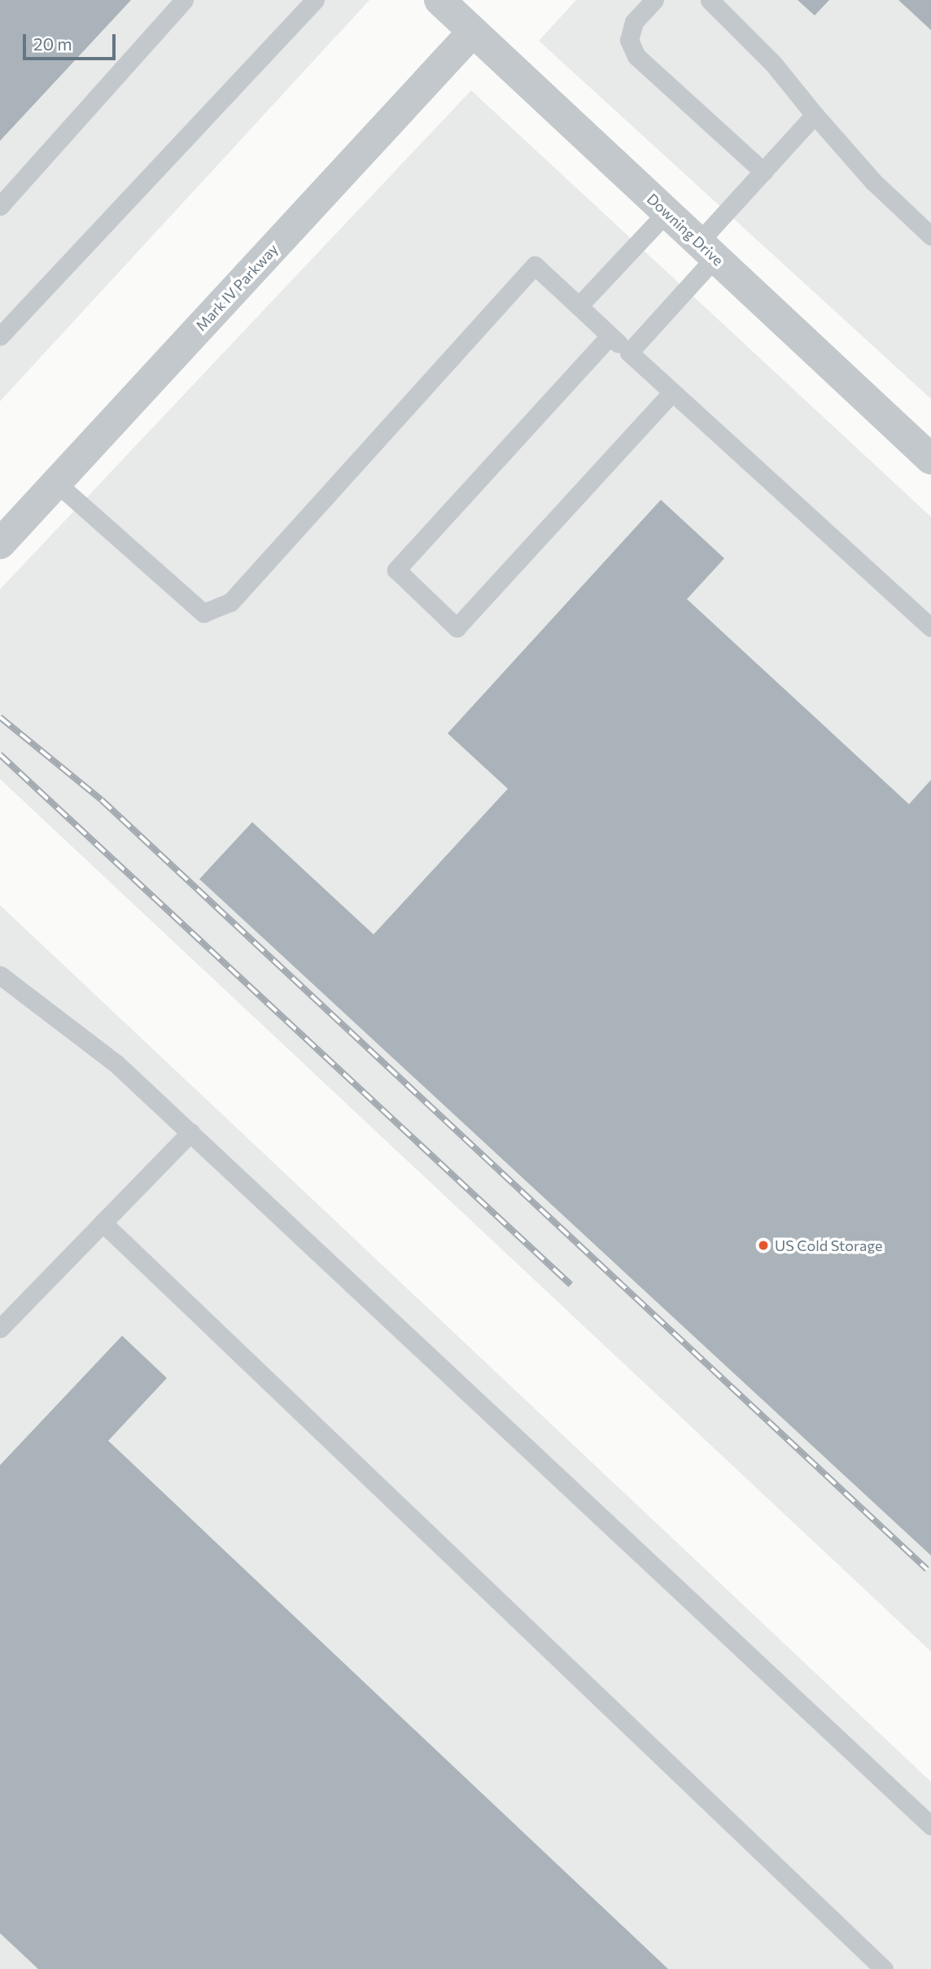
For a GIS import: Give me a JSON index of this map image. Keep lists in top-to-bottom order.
{
  "streets": {
    "street": ["Downing Drive", "Mark IV Parkway"]
  },
  "crossings": [
    ["Downing Drive", "Mark IV Parkway"]
  ],
  "places": ["US Cold Storage"],
  "scale_bar": "20 m"
}
